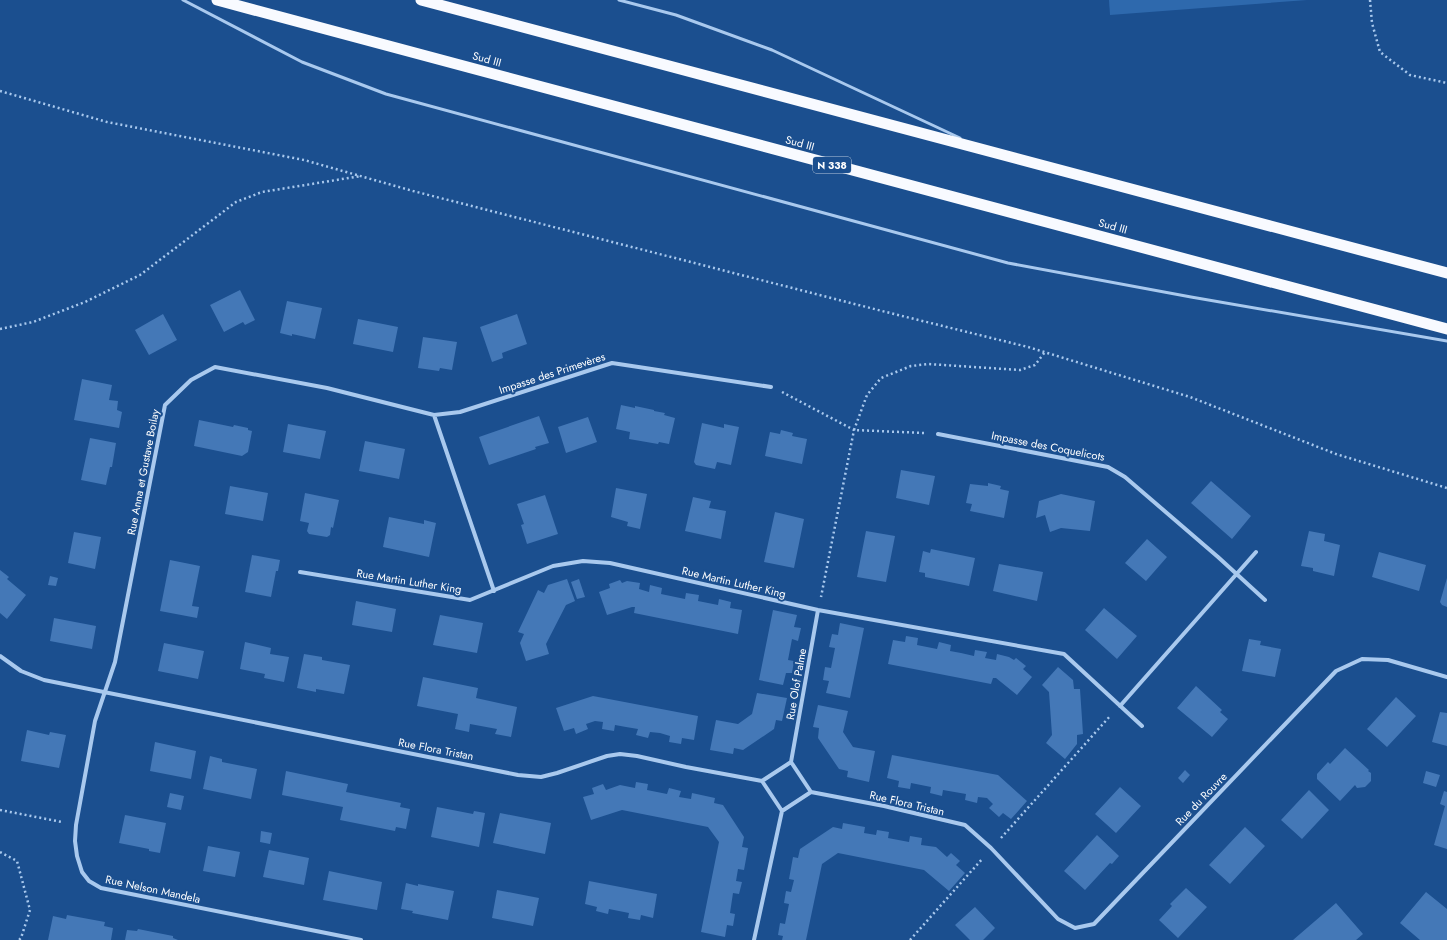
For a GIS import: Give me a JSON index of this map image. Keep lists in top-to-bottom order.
{
  "streets": {
    "highway": ["Sud III", "N 338"],
    "street": [
      "Impasse des Primevères",
      "Impasse des Coquelicots",
      "Rue Anna et Gustave Boilay",
      "Rue Martin Luther King",
      "Rue Olof Palme",
      "Rue Flora Tristan",
      "Rue du Rouvre",
      "Rue Nelson Mandela"
    ]
  },
  "crossings": [
    ["Impasse des Primevères", "Rue Anna et Gustave Boilay"],
    ["Rue Anna et Gustave Boilay", "Rue Flora Tristan"],
    ["Rue Anna et Gustave Boilay", "Rue Nelson Mandela"],
    ["Rue Martin Luther King", "Rue Olof Palme"],
    ["Rue Flora Tristan", "Rue du Rouvre"],
    ["Rue Flora Tristan", "Rue Nelson Mandela"]
  ]
}
